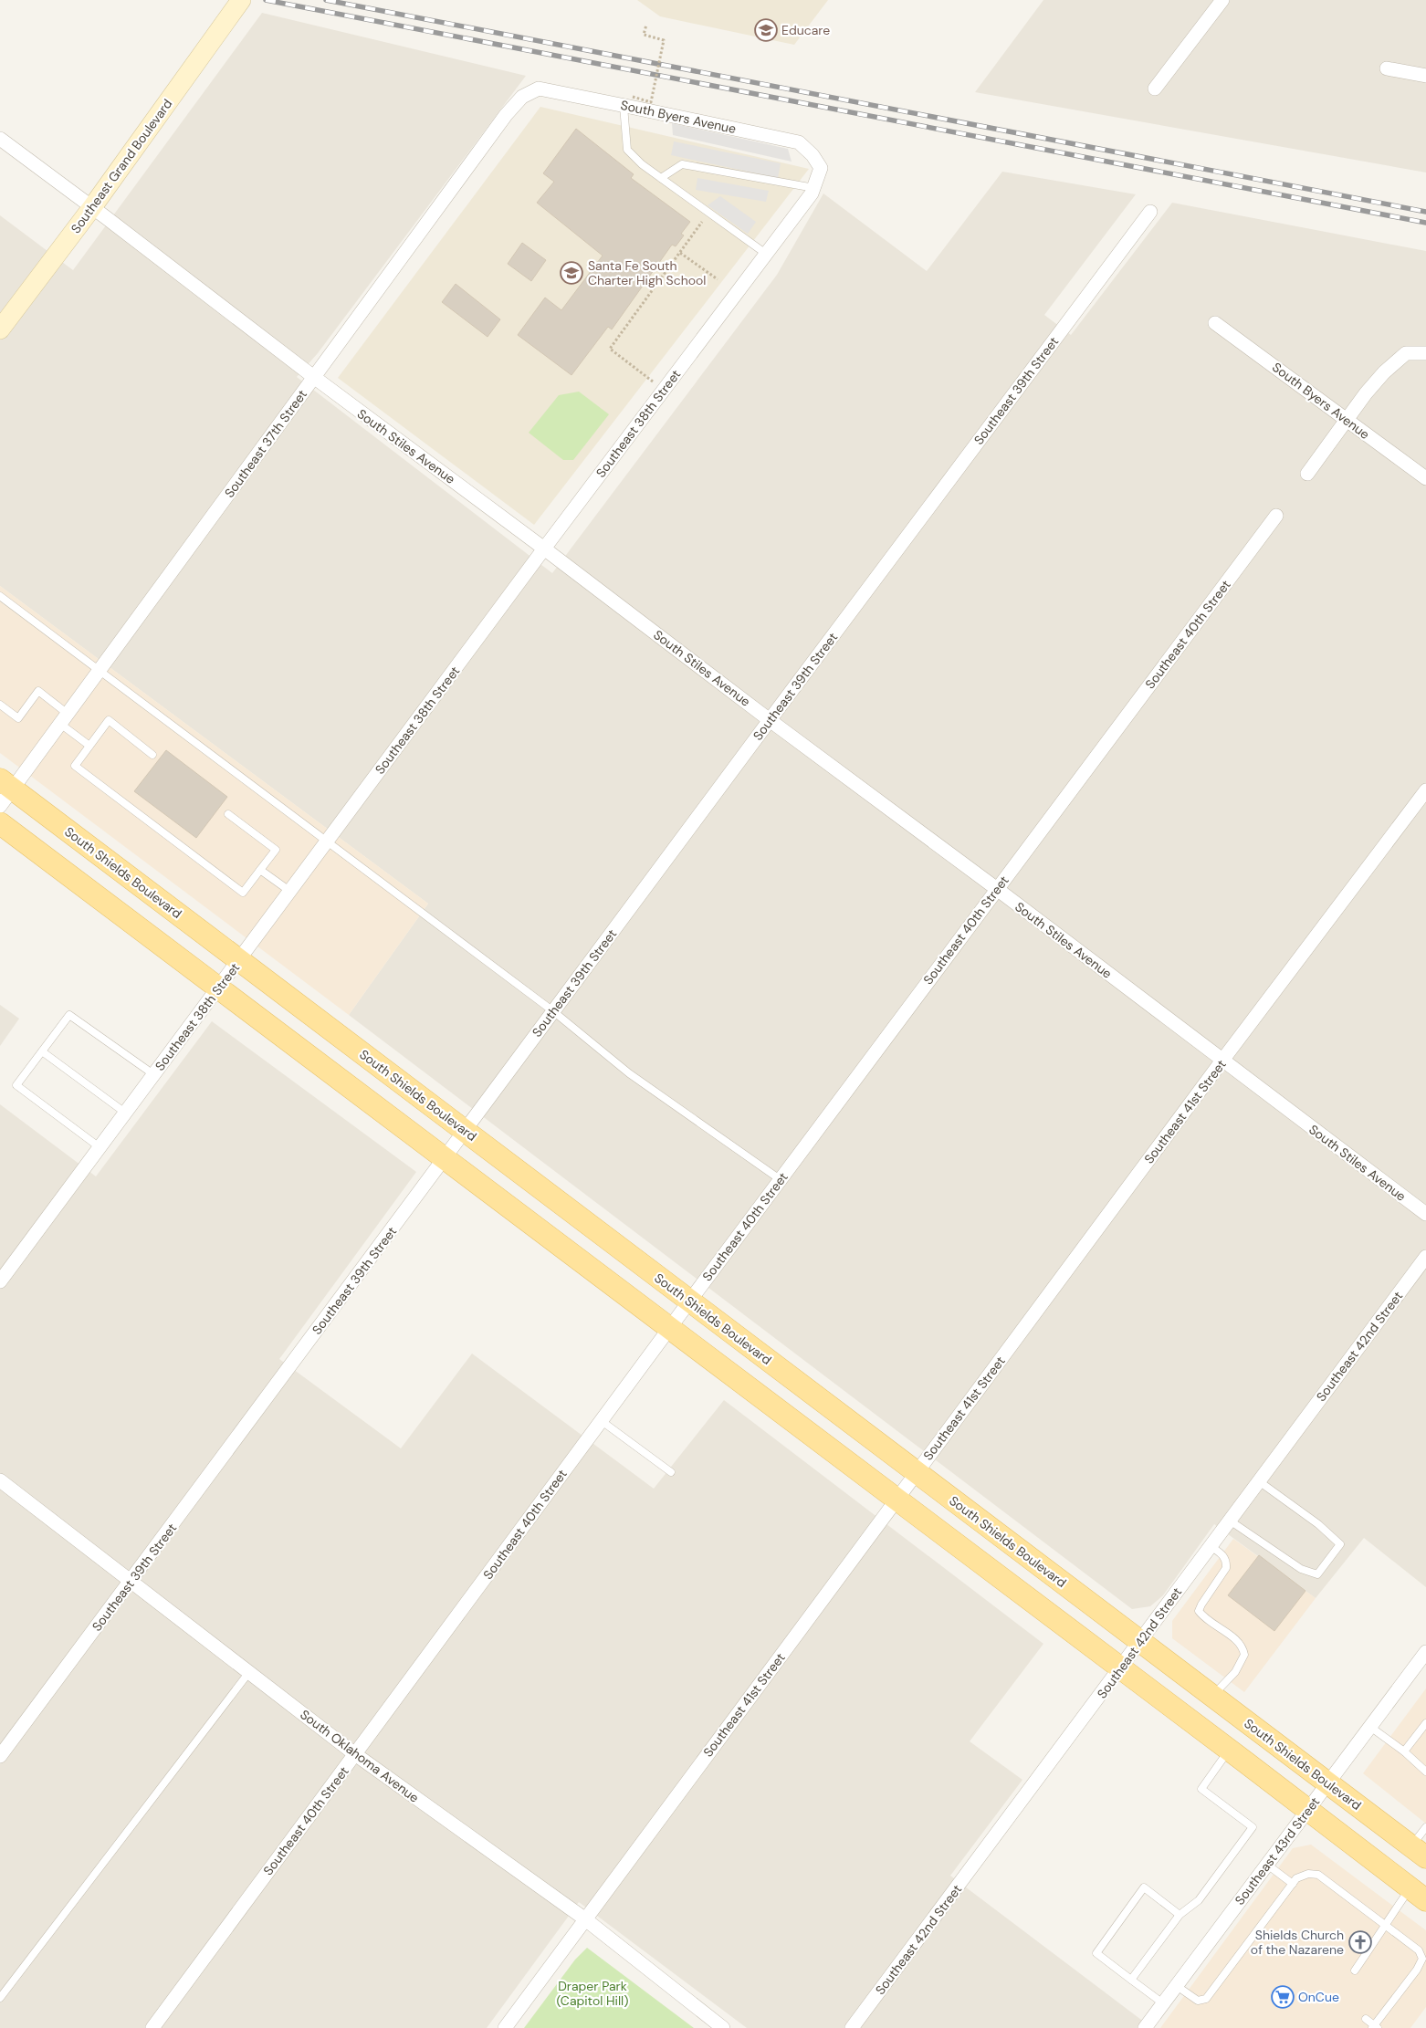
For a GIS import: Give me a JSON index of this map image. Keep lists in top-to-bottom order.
{
  "streets": {
    "main road": ["South Shields Boulevard"],
    "street": [
      "South Byers Avenue",
      "Southeast Grand Boulevard",
      "Southeast 39th Street",
      "Southeast 38th Street",
      "Southeast 37th Street",
      "South Stiles Avenue",
      "Southeast 40th Street",
      "Southeast 41st Street",
      "Southeast 42nd Street",
      "South Oklahoma Avenue",
      "Southeast 43rd Street"
    ]
  },
  "crossings": [
    ["South Byers Avenue", "Southeast 38th Street"],
    ["South Byers Avenue", "Southeast 37th Street"],
    ["Southeast Grand Boulevard", "South Stiles Avenue"],
    ["Southeast 39th Street", "South Stiles Avenue"],
    ["Southeast 39th Street", "South Shields Boulevard"],
    ["Southeast 39th Street", "South Oklahoma Avenue"],
    ["Southeast 38th Street", "South Stiles Avenue"],
    ["Southeast 38th Street", "South Shields Boulevard"],
    ["Southeast 37th Street", "South Stiles Avenue"],
    ["Southeast 37th Street", "South Shields Boulevard"],
    ["South Stiles Avenue", "Southeast 40th Street"],
    ["South Stiles Avenue", "Southeast 41st Street"],
    ["Southeast 40th Street", "South Shields Boulevard"],
    ["Southeast 40th Street", "South Oklahoma Avenue"],
    ["South Shields Boulevard", "Southeast 41st Street"],
    ["South Shields Boulevard", "Southeast 42nd Street"],
    ["South Shields Boulevard", "Southeast 43rd Street"],
    ["Southeast 41st Street", "South Oklahoma Avenue"]
  ],
  "parks": ["Draper Park (Capitol Hill)"],
  "places": {
    "school or university": ["Educare", "Santa Fe South Charter High School"],
    "church": ["Shields Church of the Nazarene"],
    "supermarket": ["OnCue"]
  }
}
